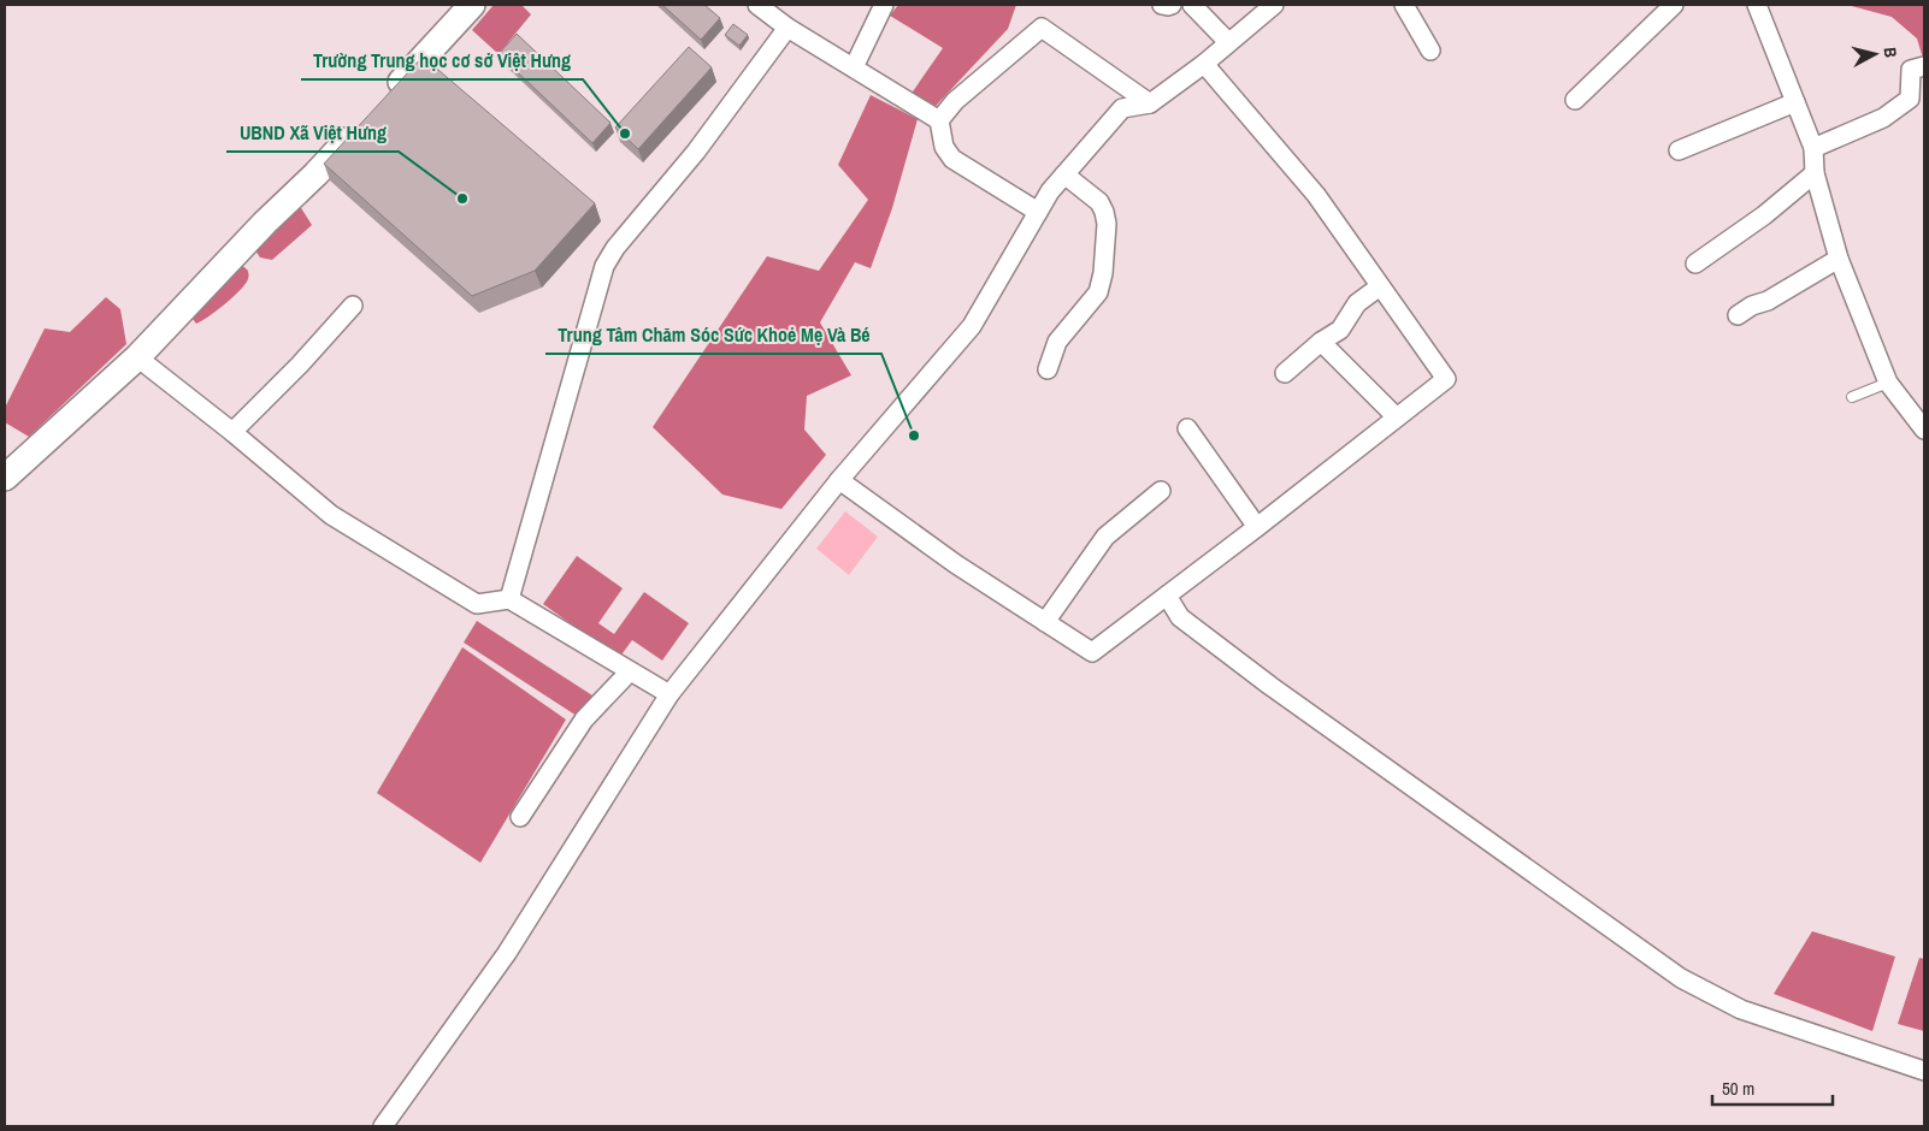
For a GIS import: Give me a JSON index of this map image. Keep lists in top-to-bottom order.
{
  "places": ["Trường Trung học cơ sở Việt Hưng", "UBND Xã Việt Hưng", "Trung Tâm Chăm Sóc Sức Khoẻ Mẹ Và Bé"],
  "scale_bar": "50 m",
  "north": "right"
}
